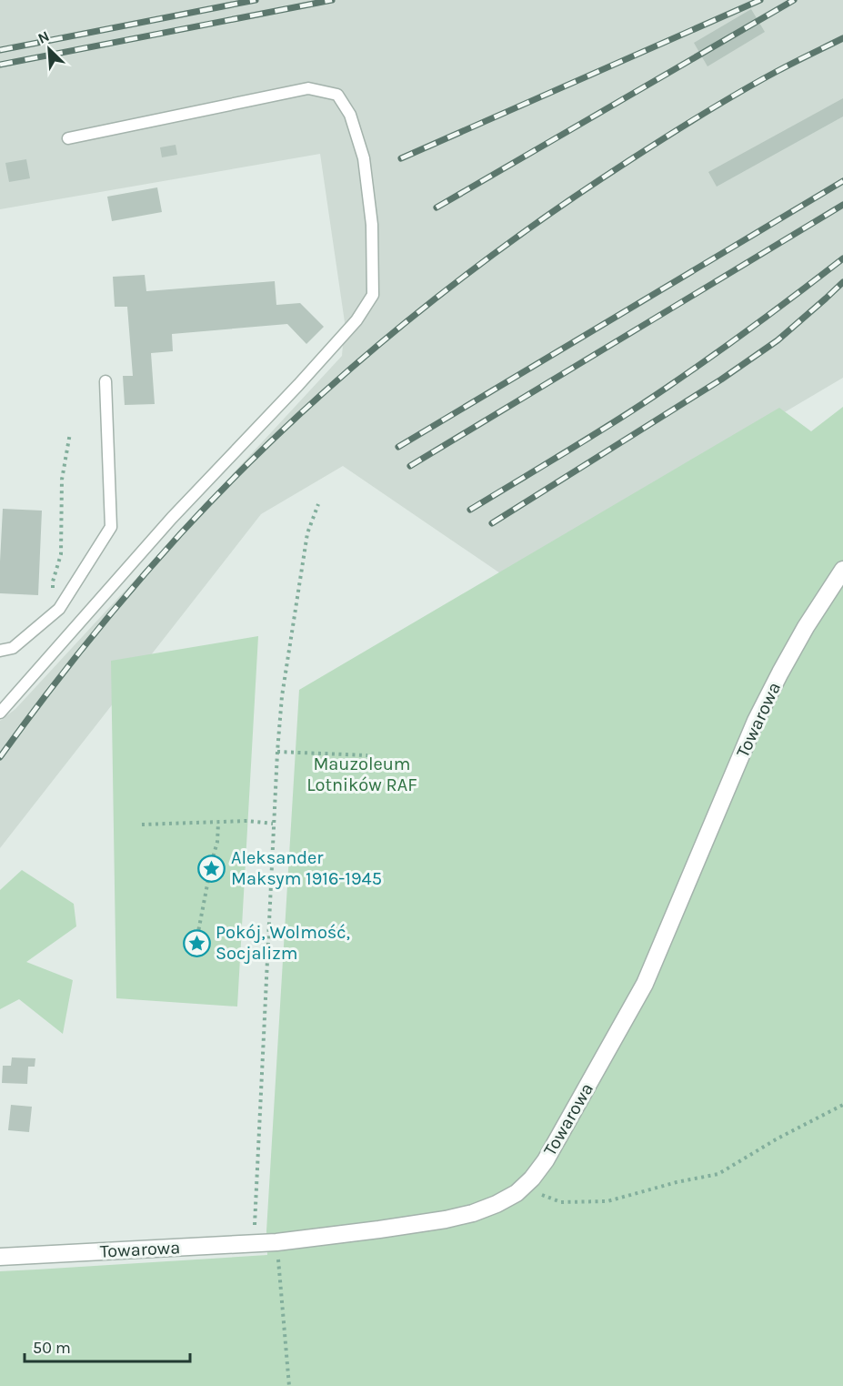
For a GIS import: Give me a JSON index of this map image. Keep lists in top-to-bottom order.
{
  "streets": {
    "street": ["Towarowa"]
  },
  "parks": ["Mauzoleum Lotników RAF"],
  "places": {
    "place": ["Aleksander Maksym 1916-1945", "Pokój, Wolmość, Socjalizm"]
  },
  "scale_bar": "50 m",
  "north": "top left"
}
